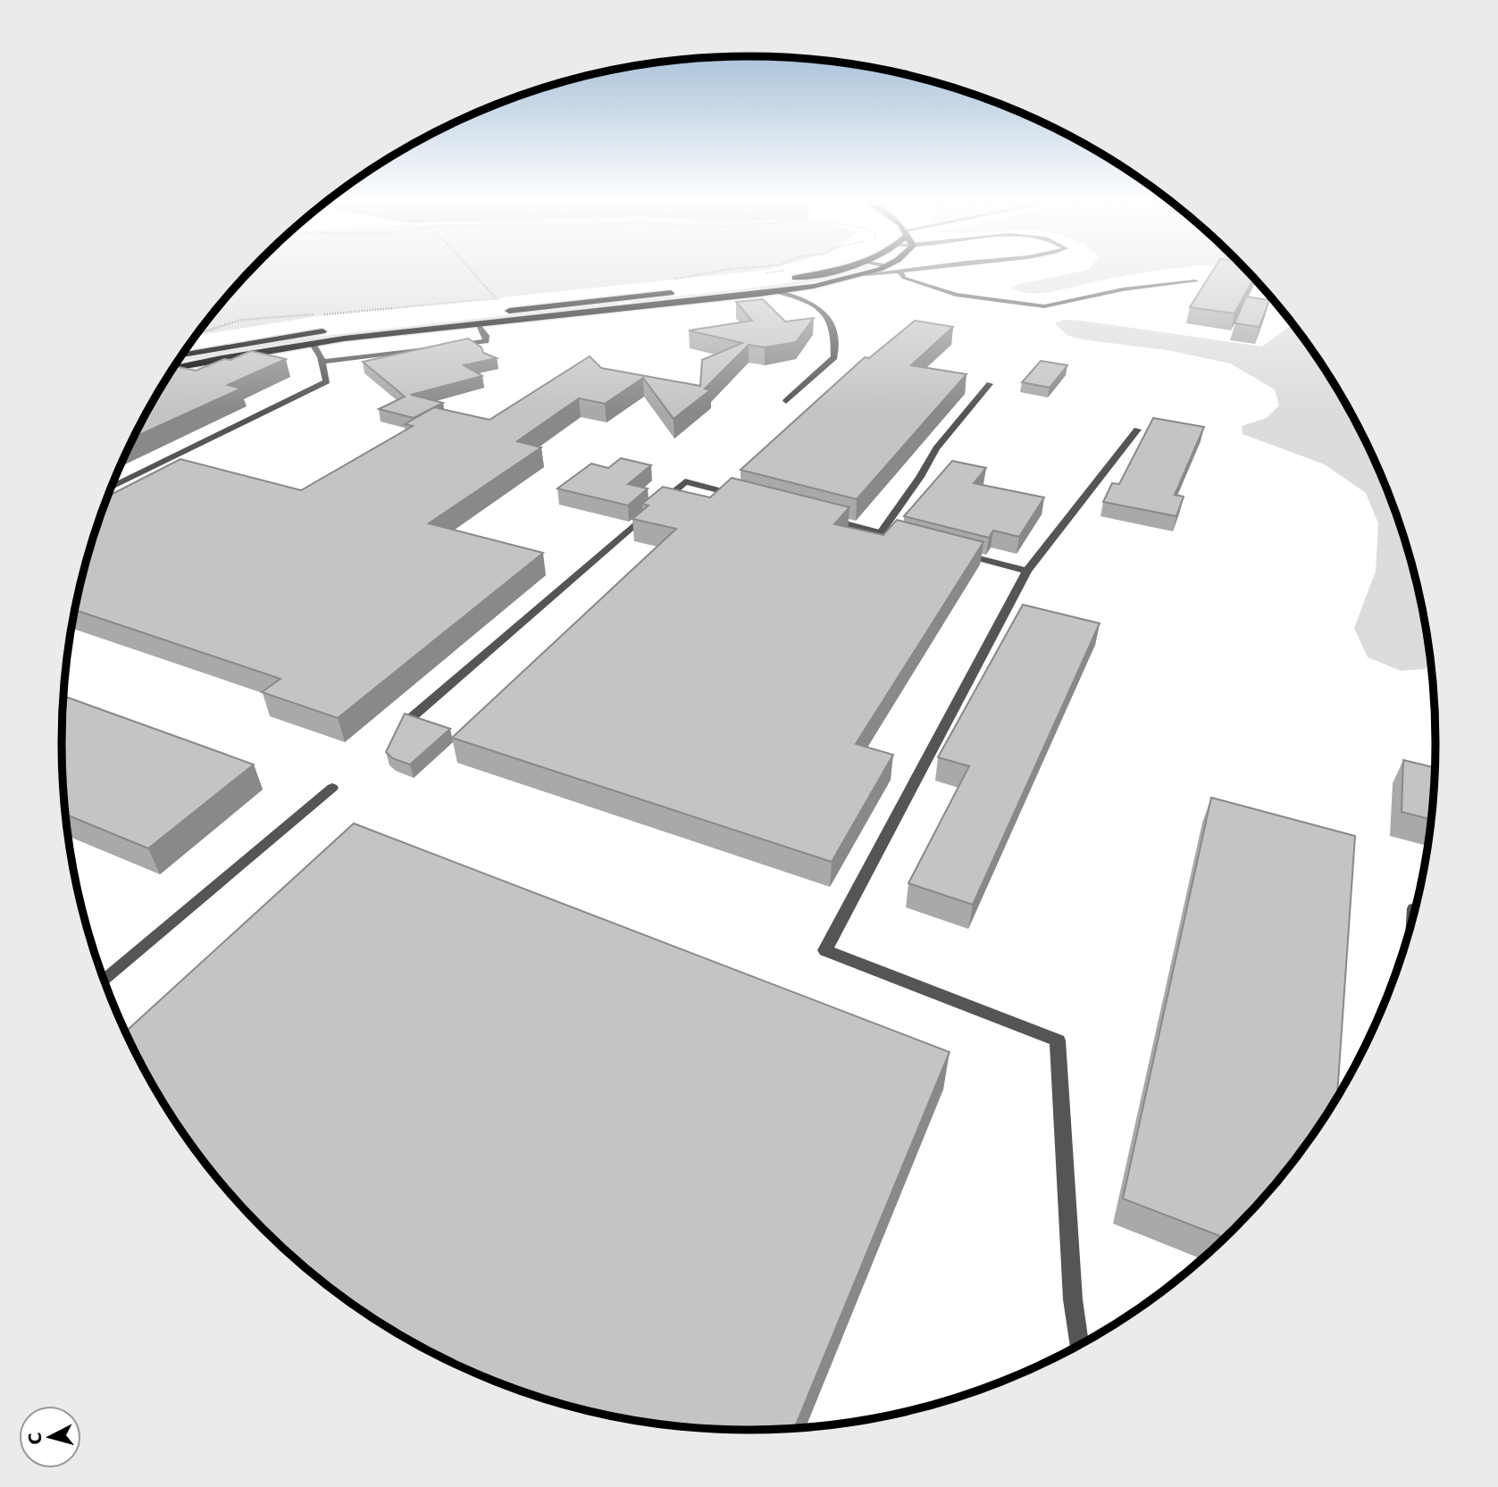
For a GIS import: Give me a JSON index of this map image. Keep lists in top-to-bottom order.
{
  "north": "left"
}
